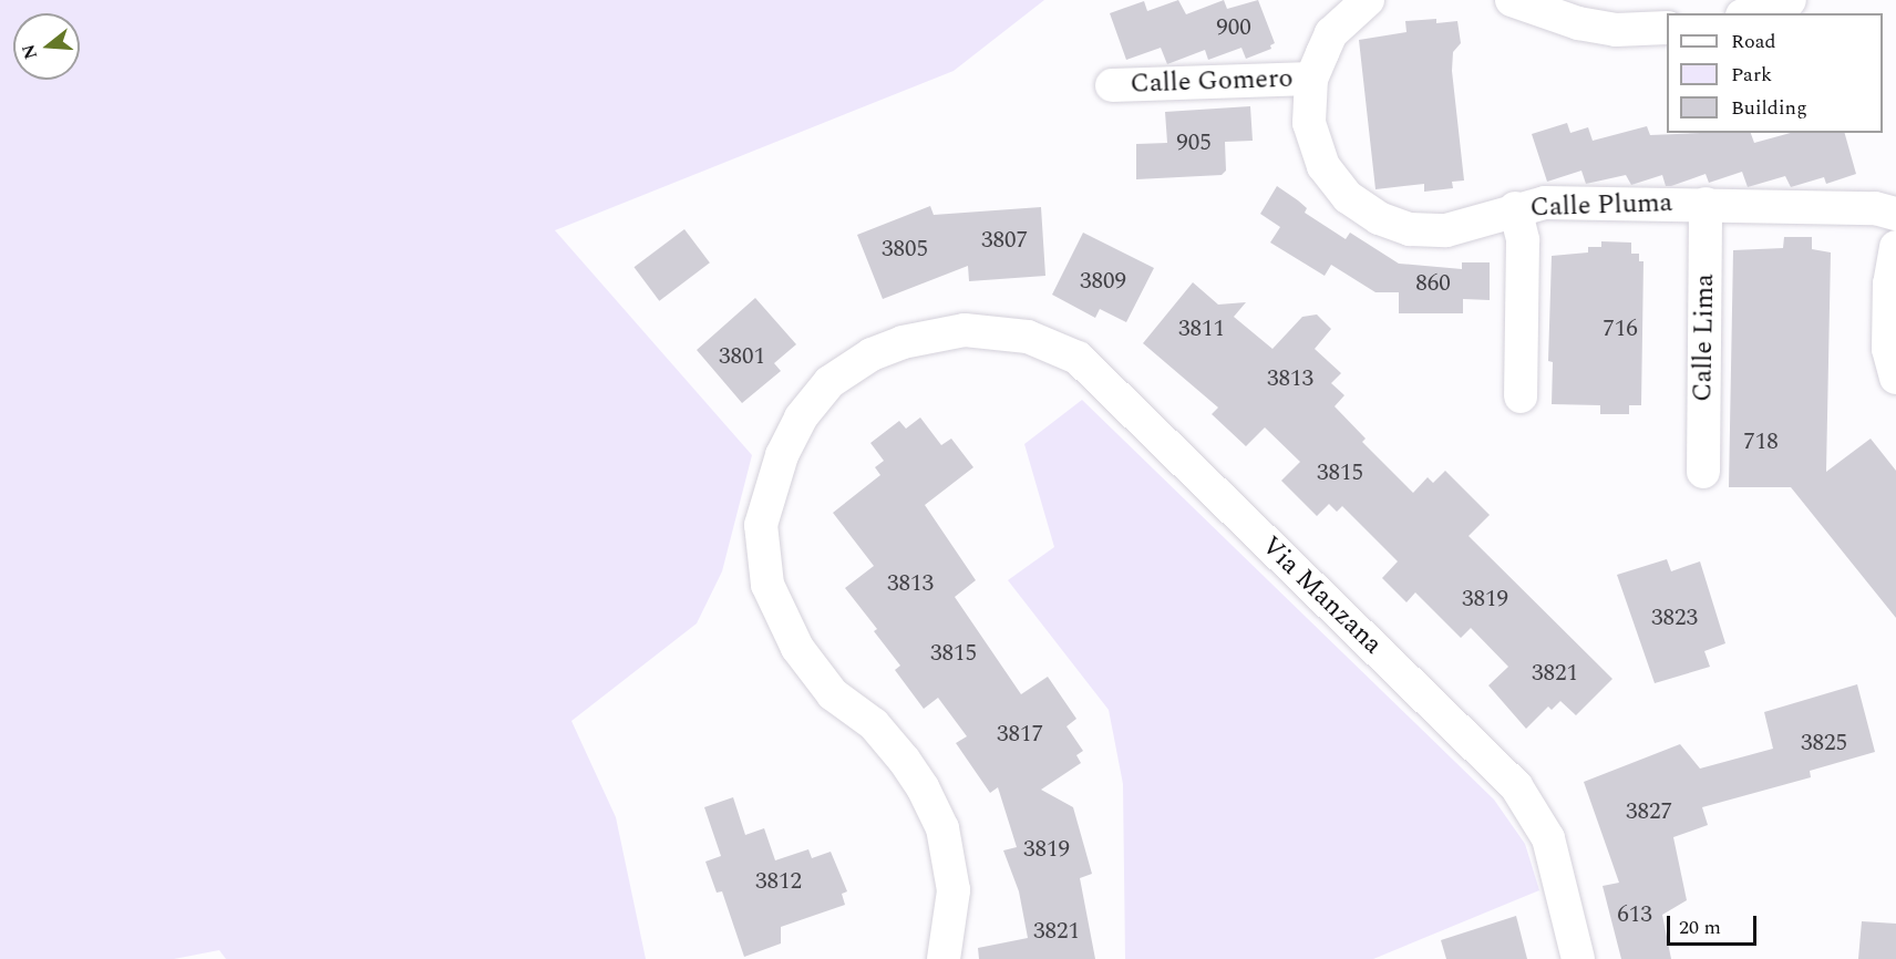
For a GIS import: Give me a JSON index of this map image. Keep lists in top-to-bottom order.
{
  "streets": {
    "street": [
      "Calle Gomero",
      "Calle Pluma",
      "Calle Lima",
      "Via Manzana"
    ]
  },
  "crossings": [
    ["Calle Gomero", "Calle Pluma"],
    ["Calle Pluma", "Calle Lima"]
  ],
  "house_numbers": [
    "900",
    "905",
    "3807",
    "3805",
    "3809",
    "860",
    "3811",
    "716",
    "3801",
    "3813",
    "718",
    "3815",
    "3813",
    "3819",
    "3823",
    "3815",
    "3821",
    "3817",
    "3825",
    "3827",
    "3819",
    "3812",
    "613",
    "3821"
  ],
  "legend": ["Road", "Park", "Building"],
  "scale_bar": "20 m",
  "north": "left"
}
